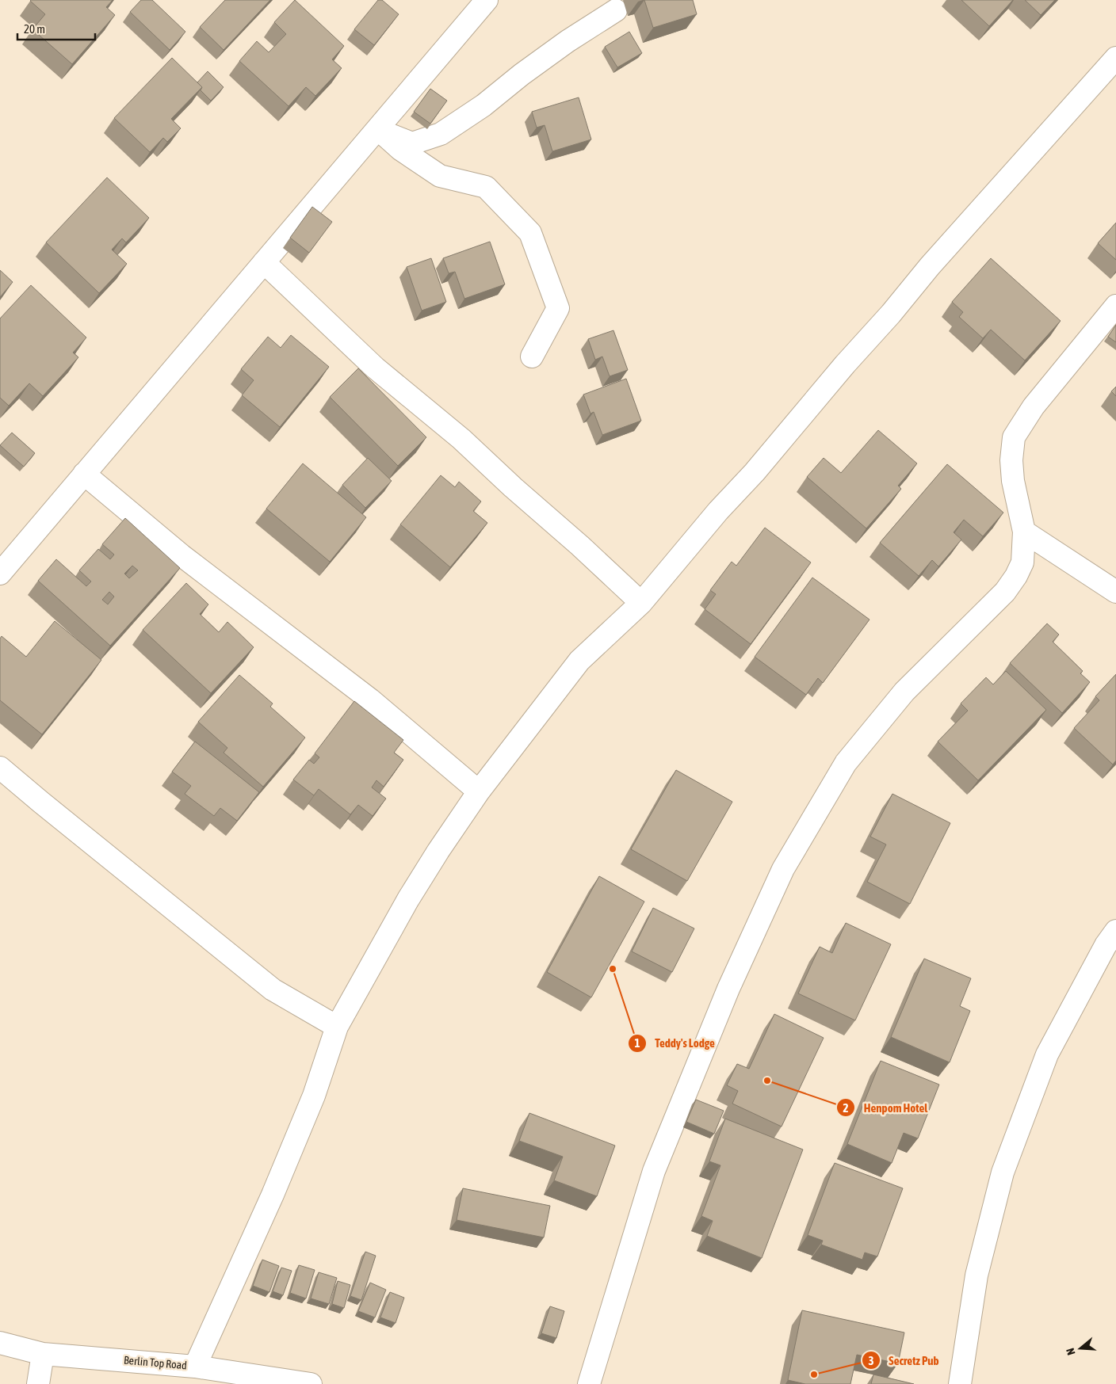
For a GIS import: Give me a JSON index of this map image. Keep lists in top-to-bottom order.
{
  "streets": {
    "street": ["Berlin Top Road"]
  },
  "places": ["Teddy's Lodge", "Henpom Hotel", "Secretz Pub"],
  "scale_bar": "20 m",
  "north": "left"
}
